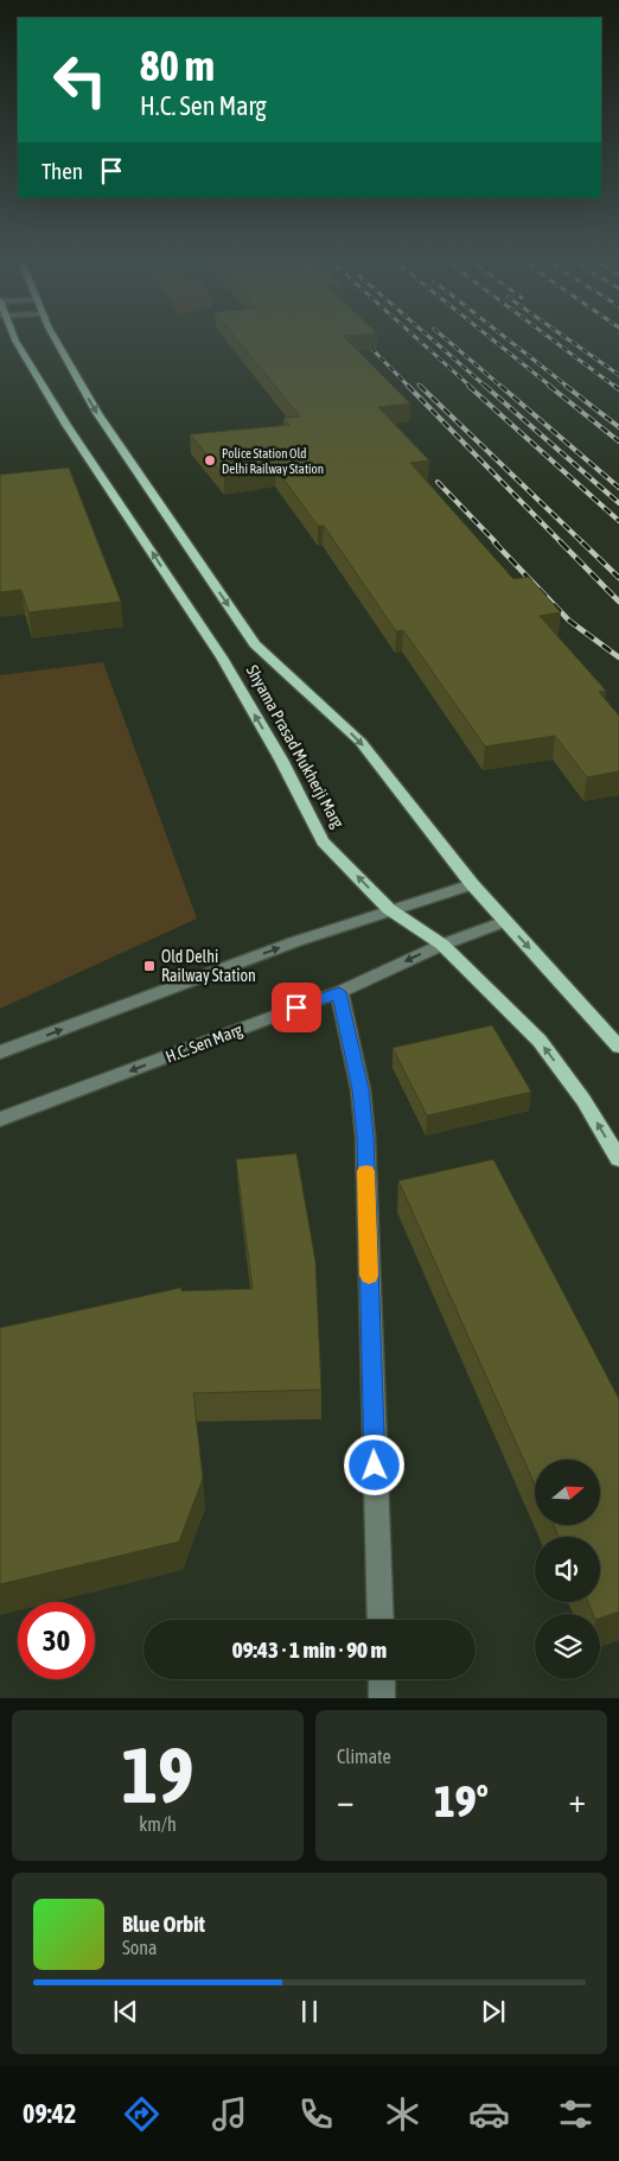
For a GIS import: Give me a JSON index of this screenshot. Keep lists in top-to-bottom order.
{
  "streets": {
    "main road": ["Shyama Prasad Mukherji Marg"],
    "street": ["H.C. Sen Marg"]
  },
  "crossings": [
    ["Shyama Prasad Mukherji Marg", "H.C. Sen Marg"]
  ],
  "places": {
    "other": ["Police Station Old Delhi Railway Station"],
    "transit": ["Old Delhi Railway Station"]
  },
  "north": "right",
  "page": {
    "turn": ["80 m", "H.C. Sen Marg"],
    "then": "Then",
    "limit": "30",
    "trip": "09:43 · 1 min · 90 m",
    "tile": [
      ["19", "km/h"],
      "Climate"
    ],
    "heat": ["−", "19°", "+"],
    "song": ["Blue Orbit", "Sona"],
    "tabs": "09:42"
  }
}
